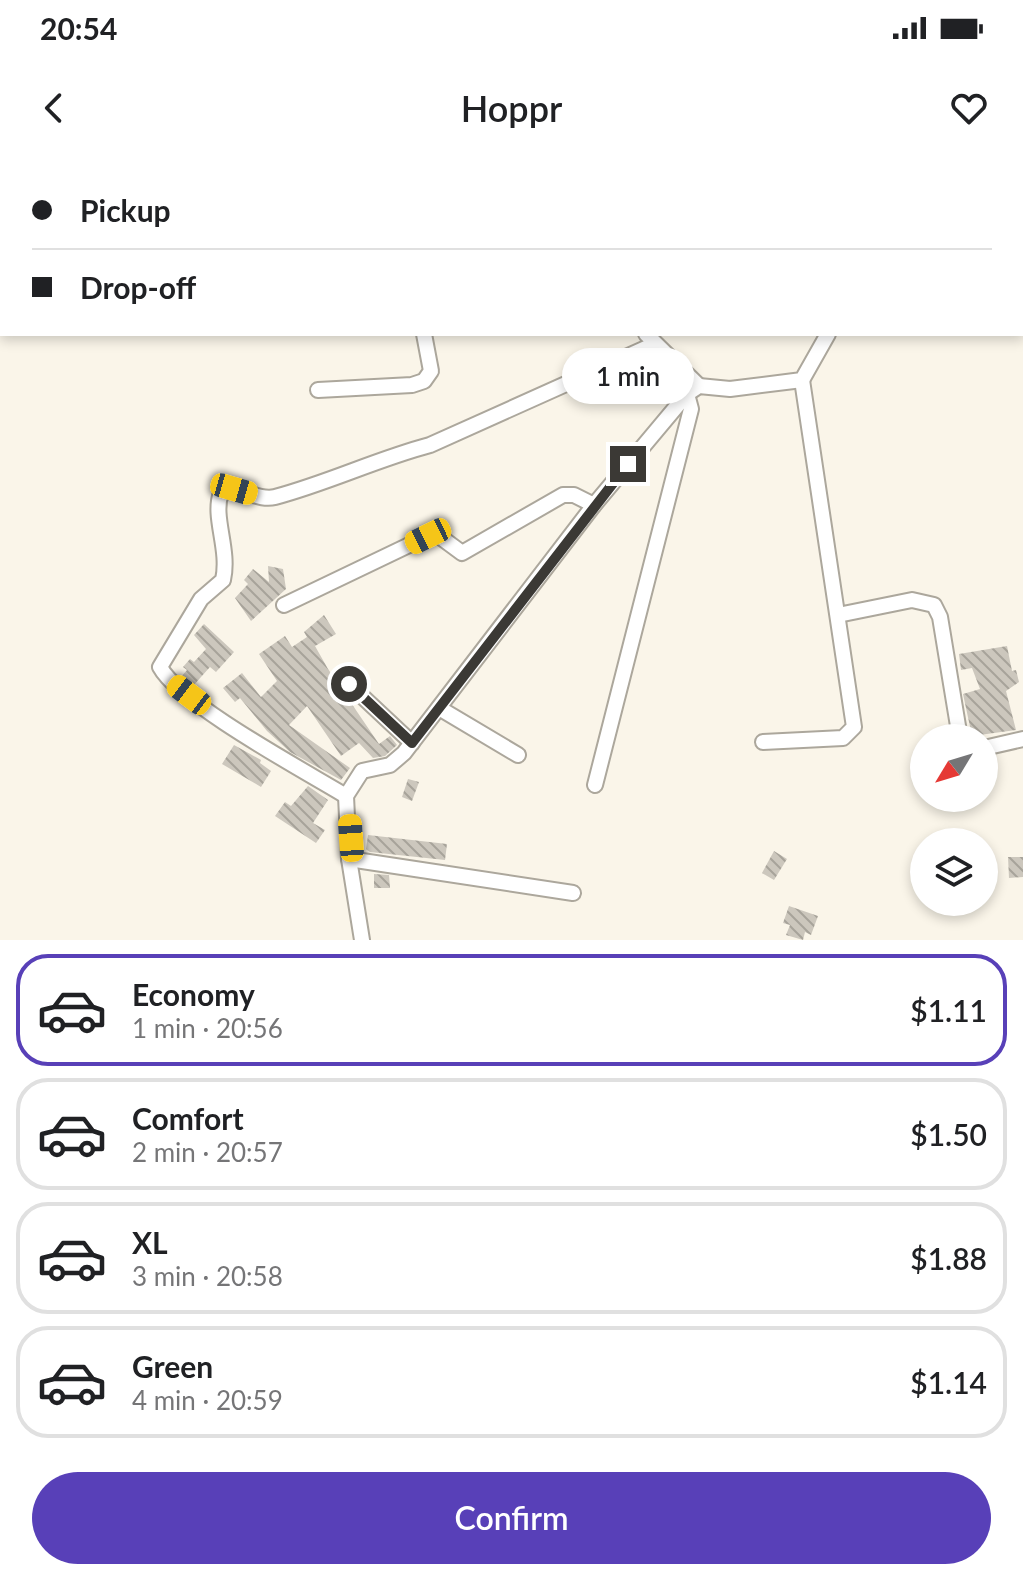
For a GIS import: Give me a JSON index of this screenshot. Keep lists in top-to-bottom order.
{
  "north": "bottom left",
  "page": {
    "status": "20:54",
    "header": "Hoppr",
    "banner": ["Pickup", "Drop-off"],
    "bubble": "1 min",
    "list": [
      {
        "name": "Economy",
        "note": "1 min · 20:56",
        "value": "$1.11"
      },
      {
        "name": "Comfort",
        "note": "2 min · 20:57",
        "value": "$1.50"
      },
      {
        "name": "XL",
        "note": "3 min · 20:58",
        "value": "$1.88"
      },
      {
        "name": "Green",
        "note": "4 min · 20:59",
        "value": "$1.14"
      }
    ],
    "buttons": "Confirm"
  }
}
